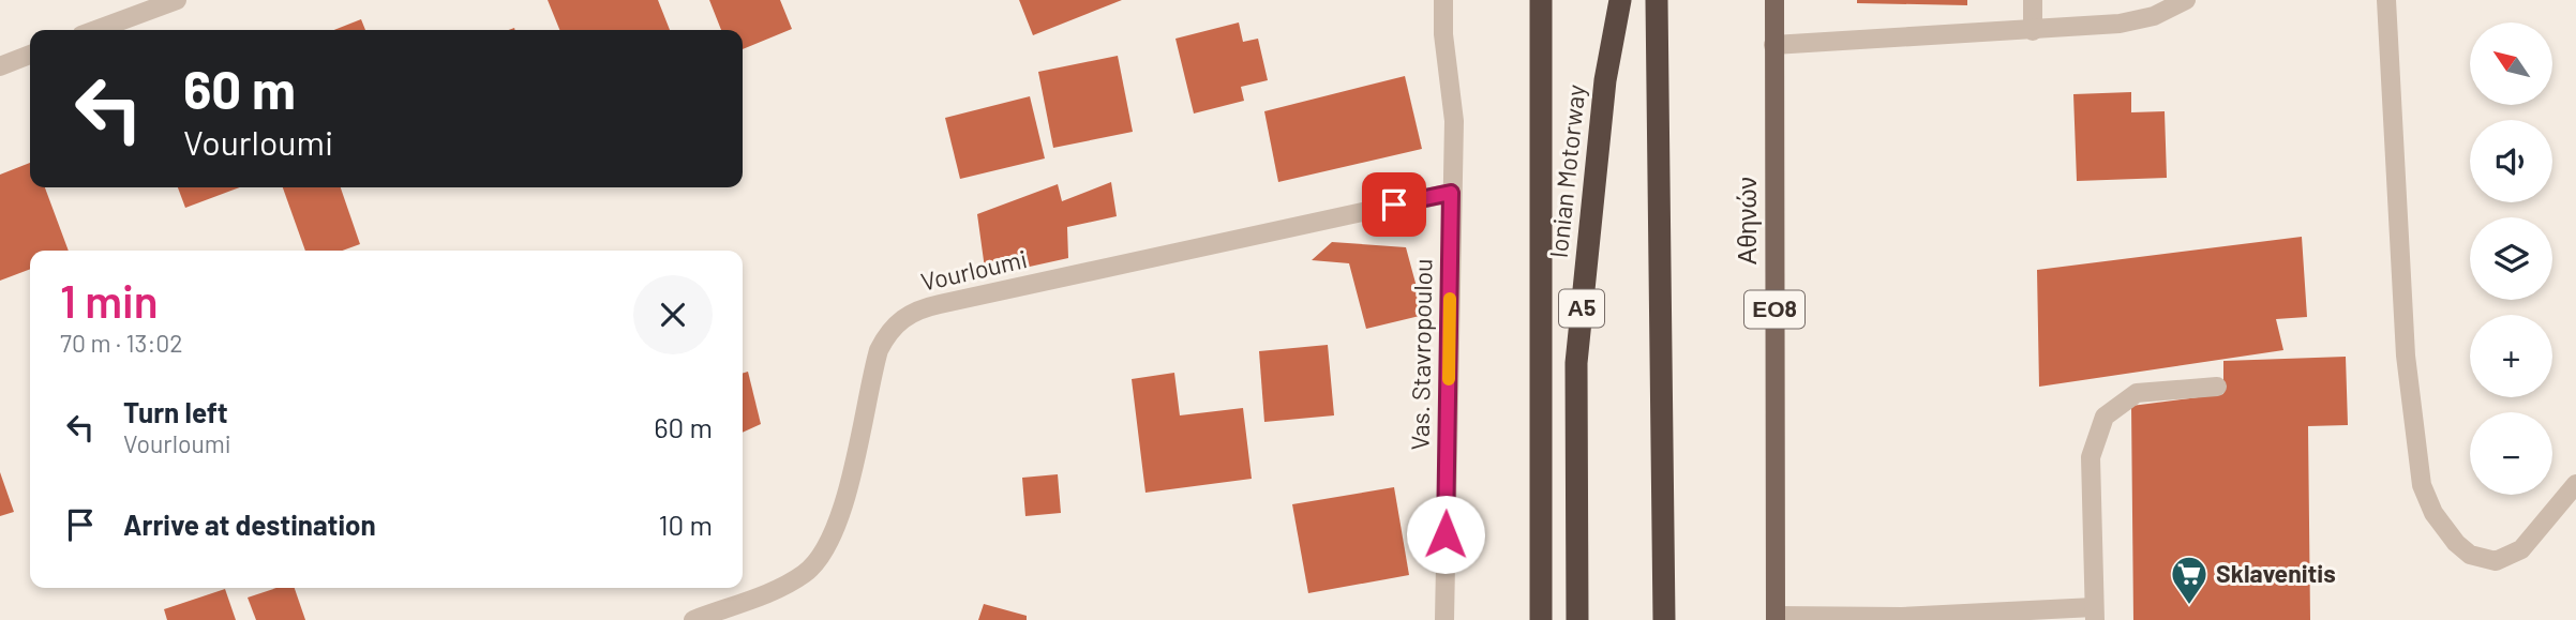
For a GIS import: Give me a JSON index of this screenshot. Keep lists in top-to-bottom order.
{
  "streets": {
    "highway": ["Ionian Motorway", "Α5"],
    "main road": ["Αθηνών", "ΕΟ8"],
    "street": ["Vourloumi", "Vas. Stavropoulou"]
  },
  "crossings": [
    ["Vourloumi", "Vas. Stavropoulou"]
  ],
  "places": {
    "supermarket": ["Sklavenitis"]
  },
  "north": "top left",
  "page": {
    "map_buttons": ["+", "−"],
    "turn": ["60 m", "Vourloumi"],
    "heading": ["1 min", "70 m · 13:02"],
    "list": [
      {
        "name": "Turn left",
        "note": "Vourloumi",
        "value": "60 m"
      },
      {
        "name": "Arrive at destination",
        "value": "10 m"
      }
    ]
  }
}
